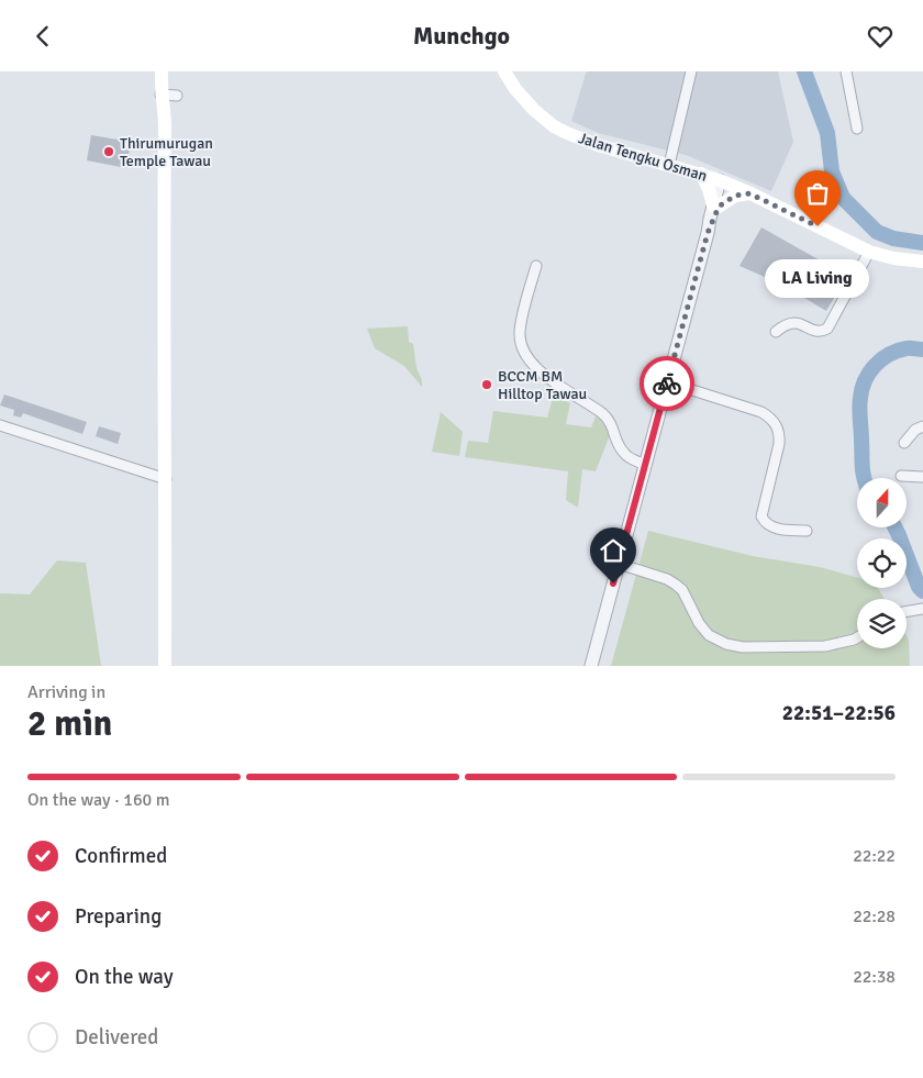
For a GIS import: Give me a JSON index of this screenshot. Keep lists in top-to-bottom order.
{
  "streets": {
    "main road": ["Jalan Tengku Osman"]
  },
  "places": ["Thirumurugan Temple Tawau", "LA Living", "BCCM BM Hilltop Tawau"],
  "north": "top",
  "page": {
    "header": "Munchgo",
    "bubble": "LA Living",
    "heading": ["2 min", "Arriving in", "22:51–22:56"],
    "bar": "On the way · 160 m",
    "list": [
      ["Confirmed", "22:22"],
      ["Preparing", "22:28"],
      ["On the way", "22:38"],
      "Delivered"
    ]
  }
}
